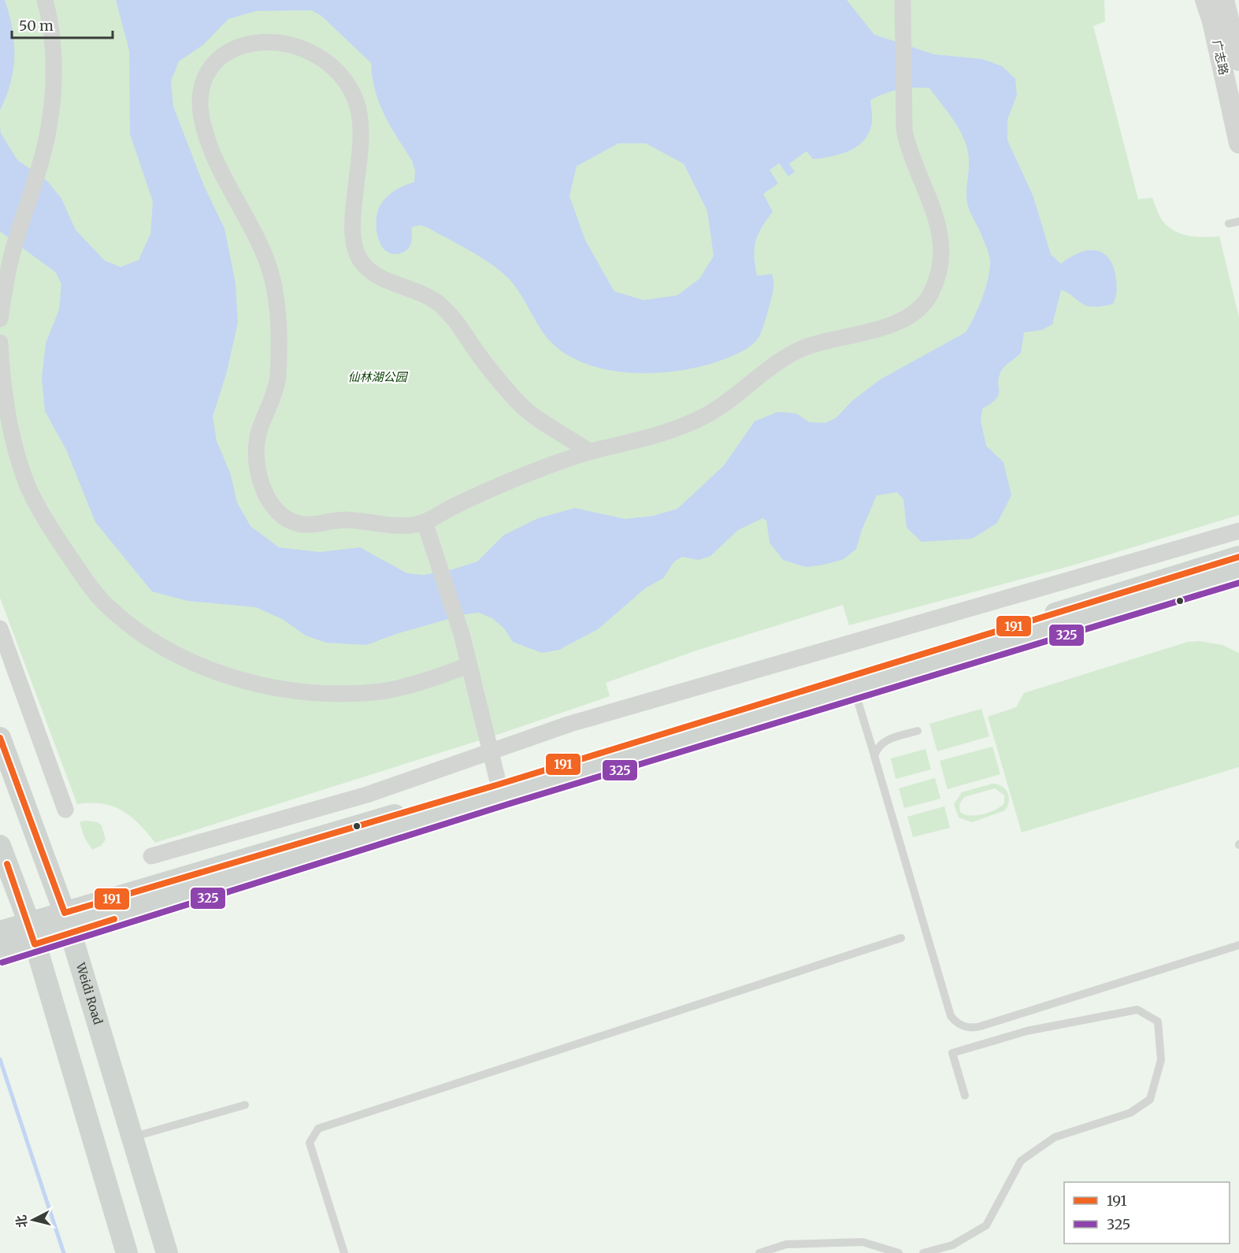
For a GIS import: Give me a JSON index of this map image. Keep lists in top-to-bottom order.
{
  "streets": {
    "main road": ["Weidi Road"],
    "street": ["广志路"]
  },
  "parks": ["仙林湖公园"],
  "lines": ["transit line 191", "transit line 325"],
  "legend": ["191", "325"],
  "scale_bar": "50 m",
  "north": "left"
}
